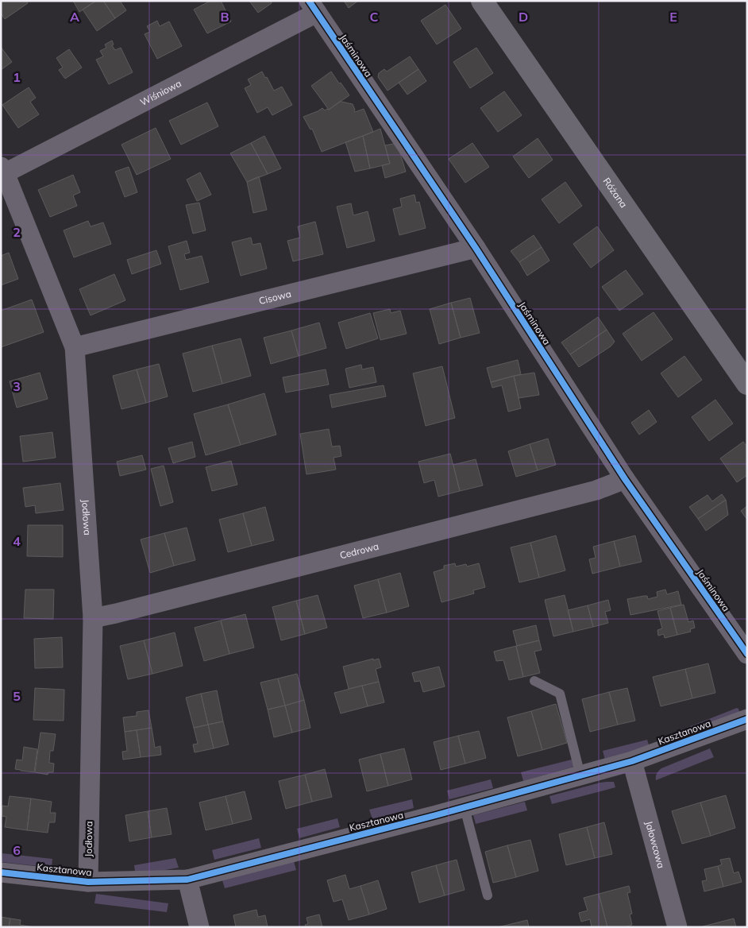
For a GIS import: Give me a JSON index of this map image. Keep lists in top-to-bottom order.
{
  "streets": {
    "street": [
      "Jaśminowa",
      "Wiśniowa",
      "Różana",
      "Cisowa",
      "Jodłowa",
      "Cedrowa",
      "Kasztanowa",
      "Jałowcowa"
    ]
  },
  "crossings": [
    ["Jaśminowa", "Wiśniowa"],
    ["Jaśminowa", "Cisowa"],
    ["Jaśminowa", "Cedrowa"],
    ["Wiśniowa", "Jodłowa"],
    ["Cisowa", "Jodłowa"],
    ["Jodłowa", "Cedrowa"],
    ["Jodłowa", "Kasztanowa"],
    ["Kasztanowa", "Jałowcowa"]
  ],
  "grid": {
    "columns": [
      "A",
      "B",
      "C",
      "D",
      "E"
    ],
    "rows": [
      "1",
      "2",
      "3",
      "4",
      "5",
      "6"
    ]
  }
}
